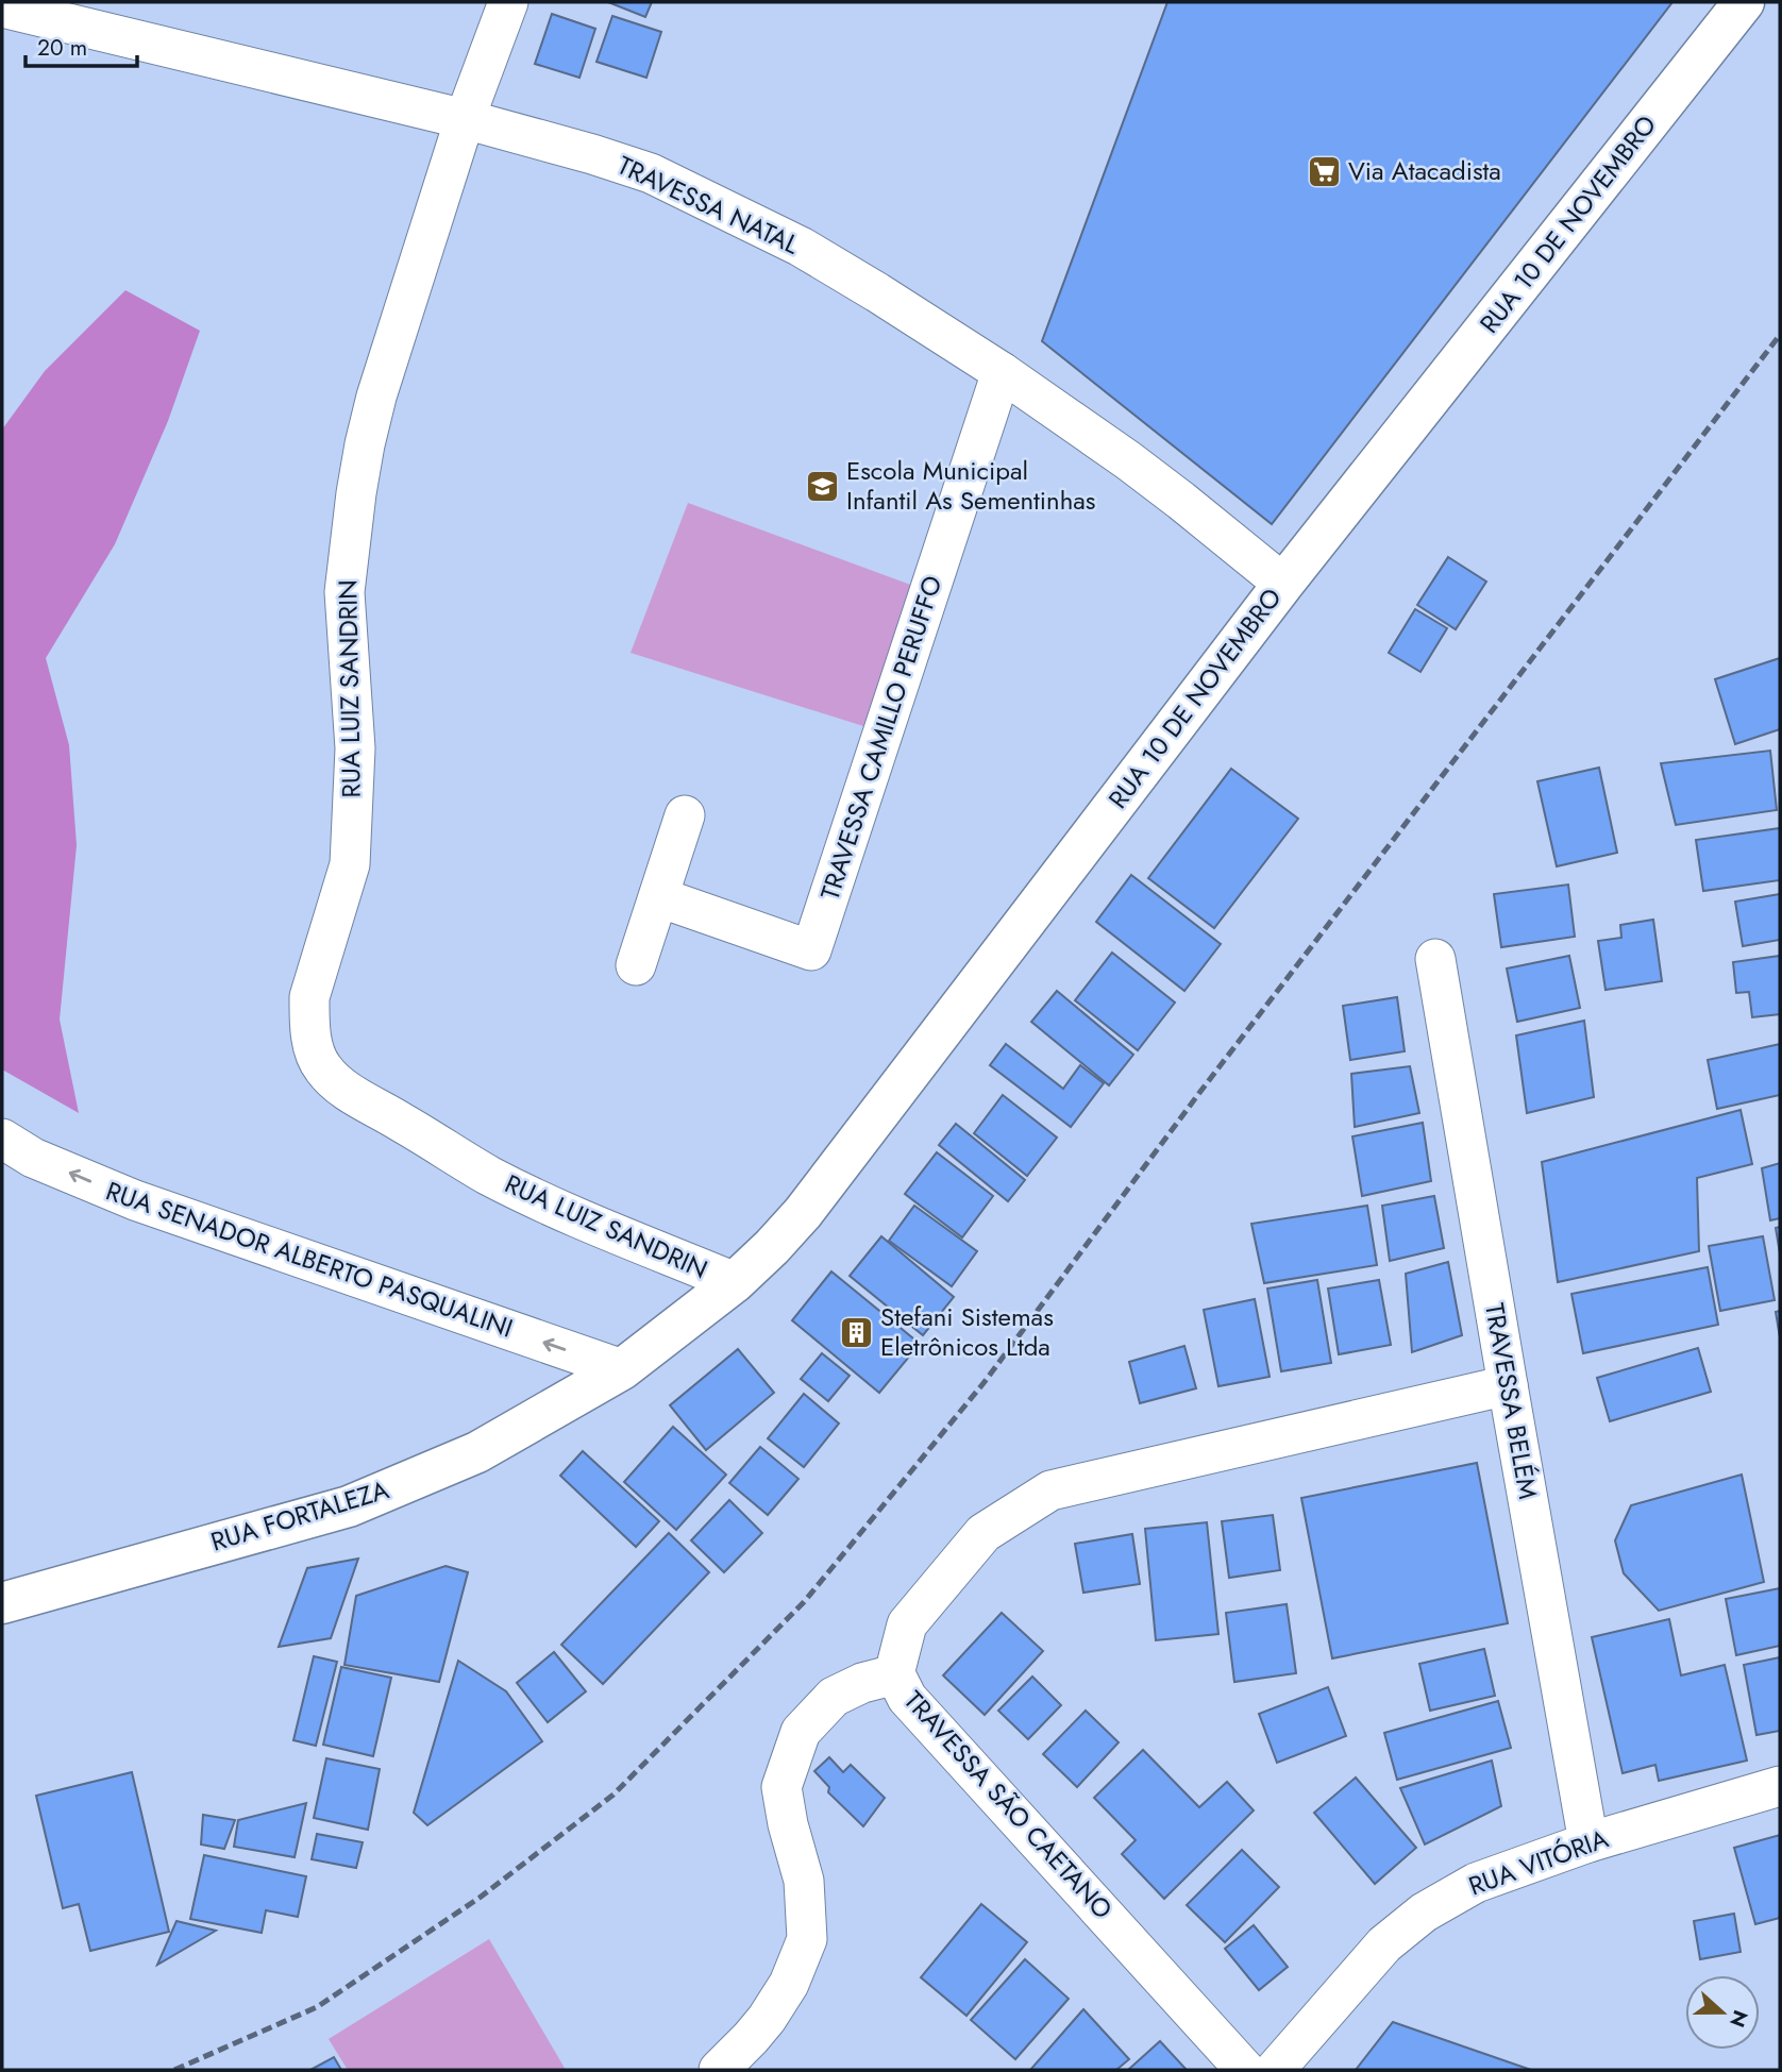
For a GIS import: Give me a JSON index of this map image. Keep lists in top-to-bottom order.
{
  "streets": {
    "main road": ["RUA 10 DE NOVEMBRO", "RUA FORTALEZA"],
    "street": [
      "TRAVESSA NATAL",
      "RUA LUIZ SANDRIN",
      "TRAVESSA CAMILLO PERUFFO",
      "RUA SENADOR ALBERTO PASQUALINI",
      "TRAVESSA BELÉM",
      "TRAVESSA SÃO CAETANO",
      "RUA VITÓRIA"
    ]
  },
  "crossings": [
    ["TRAVESSA NATAL", "RUA 10 DE NOVEMBRO"],
    ["TRAVESSA NATAL", "RUA LUIZ SANDRIN"],
    ["TRAVESSA NATAL", "TRAVESSA CAMILLO PERUFFO"],
    ["RUA 10 DE NOVEMBRO", "RUA LUIZ SANDRIN"],
    ["RUA 10 DE NOVEMBRO", "RUA SENADOR ALBERTO PASQUALINI"],
    ["RUA 10 DE NOVEMBRO", "RUA FORTALEZA"],
    ["RUA SENADOR ALBERTO PASQUALINI", "RUA FORTALEZA"],
    ["TRAVESSA BELÉM", "TRAVESSA SÃO CAETANO"],
    ["TRAVESSA BELÉM", "RUA VITÓRIA"]
  ],
  "one_way": ["RUA SENADOR ALBERTO PASQUALINI"],
  "places": {
    "supermarket": ["Via Atacadista"],
    "school or university": ["Escola Municipal Infantil As Sementinhas"],
    "building": ["Stefani Sistemas Eletrônicos Ltda"]
  },
  "scale_bar": "20 m",
  "north": "right"
}
